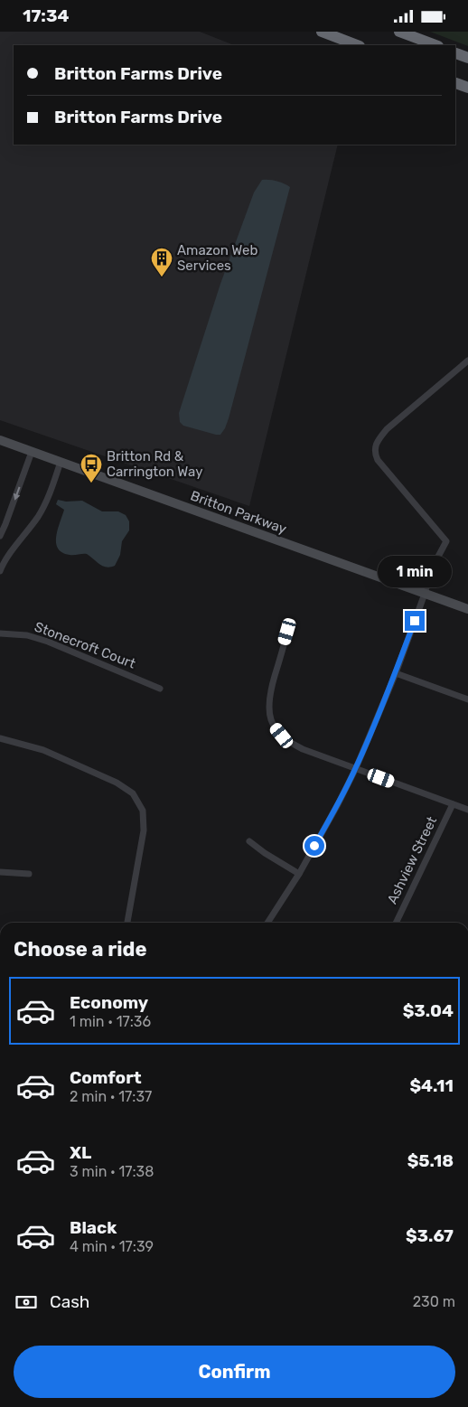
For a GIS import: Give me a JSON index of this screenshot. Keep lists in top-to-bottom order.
{
  "streets": {
    "main road": ["Britton Parkway"],
    "street": ["Stonecroft Court", "Ashview Street"]
  },
  "places": {
    "building": ["Amazon Web Services"],
    "bus stop": ["Britton Rd & Carrington Way"]
  },
  "page": {
    "status": "17:34",
    "banner": ["Britton Farms Drive", "Britton Farms Drive"],
    "bubble": "1 min",
    "heading": "Choose a ride",
    "list": [
      {
        "name": "Economy",
        "note": "1 min · 17:36",
        "value": "$3.04"
      },
      {
        "name": "Comfort",
        "note": "2 min · 17:37",
        "value": "$4.11"
      },
      {
        "name": "XL",
        "note": "3 min · 17:38",
        "value": "$5.18"
      },
      {
        "name": "Black",
        "note": "4 min · 17:39",
        "value": "$3.67"
      }
    ],
    "pay": ["Cash", "230 m"],
    "buttons": "Confirm"
  }
}
